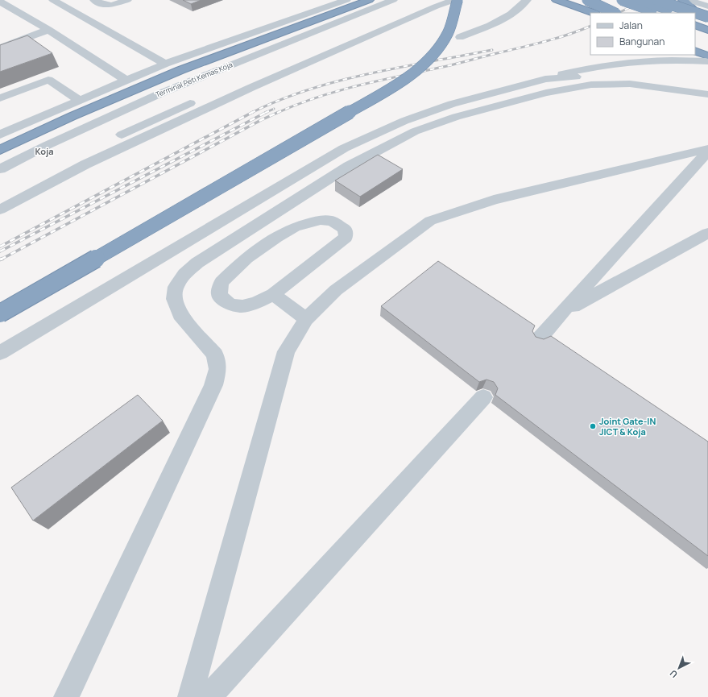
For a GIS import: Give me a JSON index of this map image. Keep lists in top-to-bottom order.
{
  "streets": {
    "street": ["Terminal Peti Kemas Koja"]
  },
  "districts": ["Koja"],
  "places": ["Joint Gate-IN JICT & Koja"],
  "legend": ["Jalan", "Bangunan"],
  "north": "bottom left"
}
